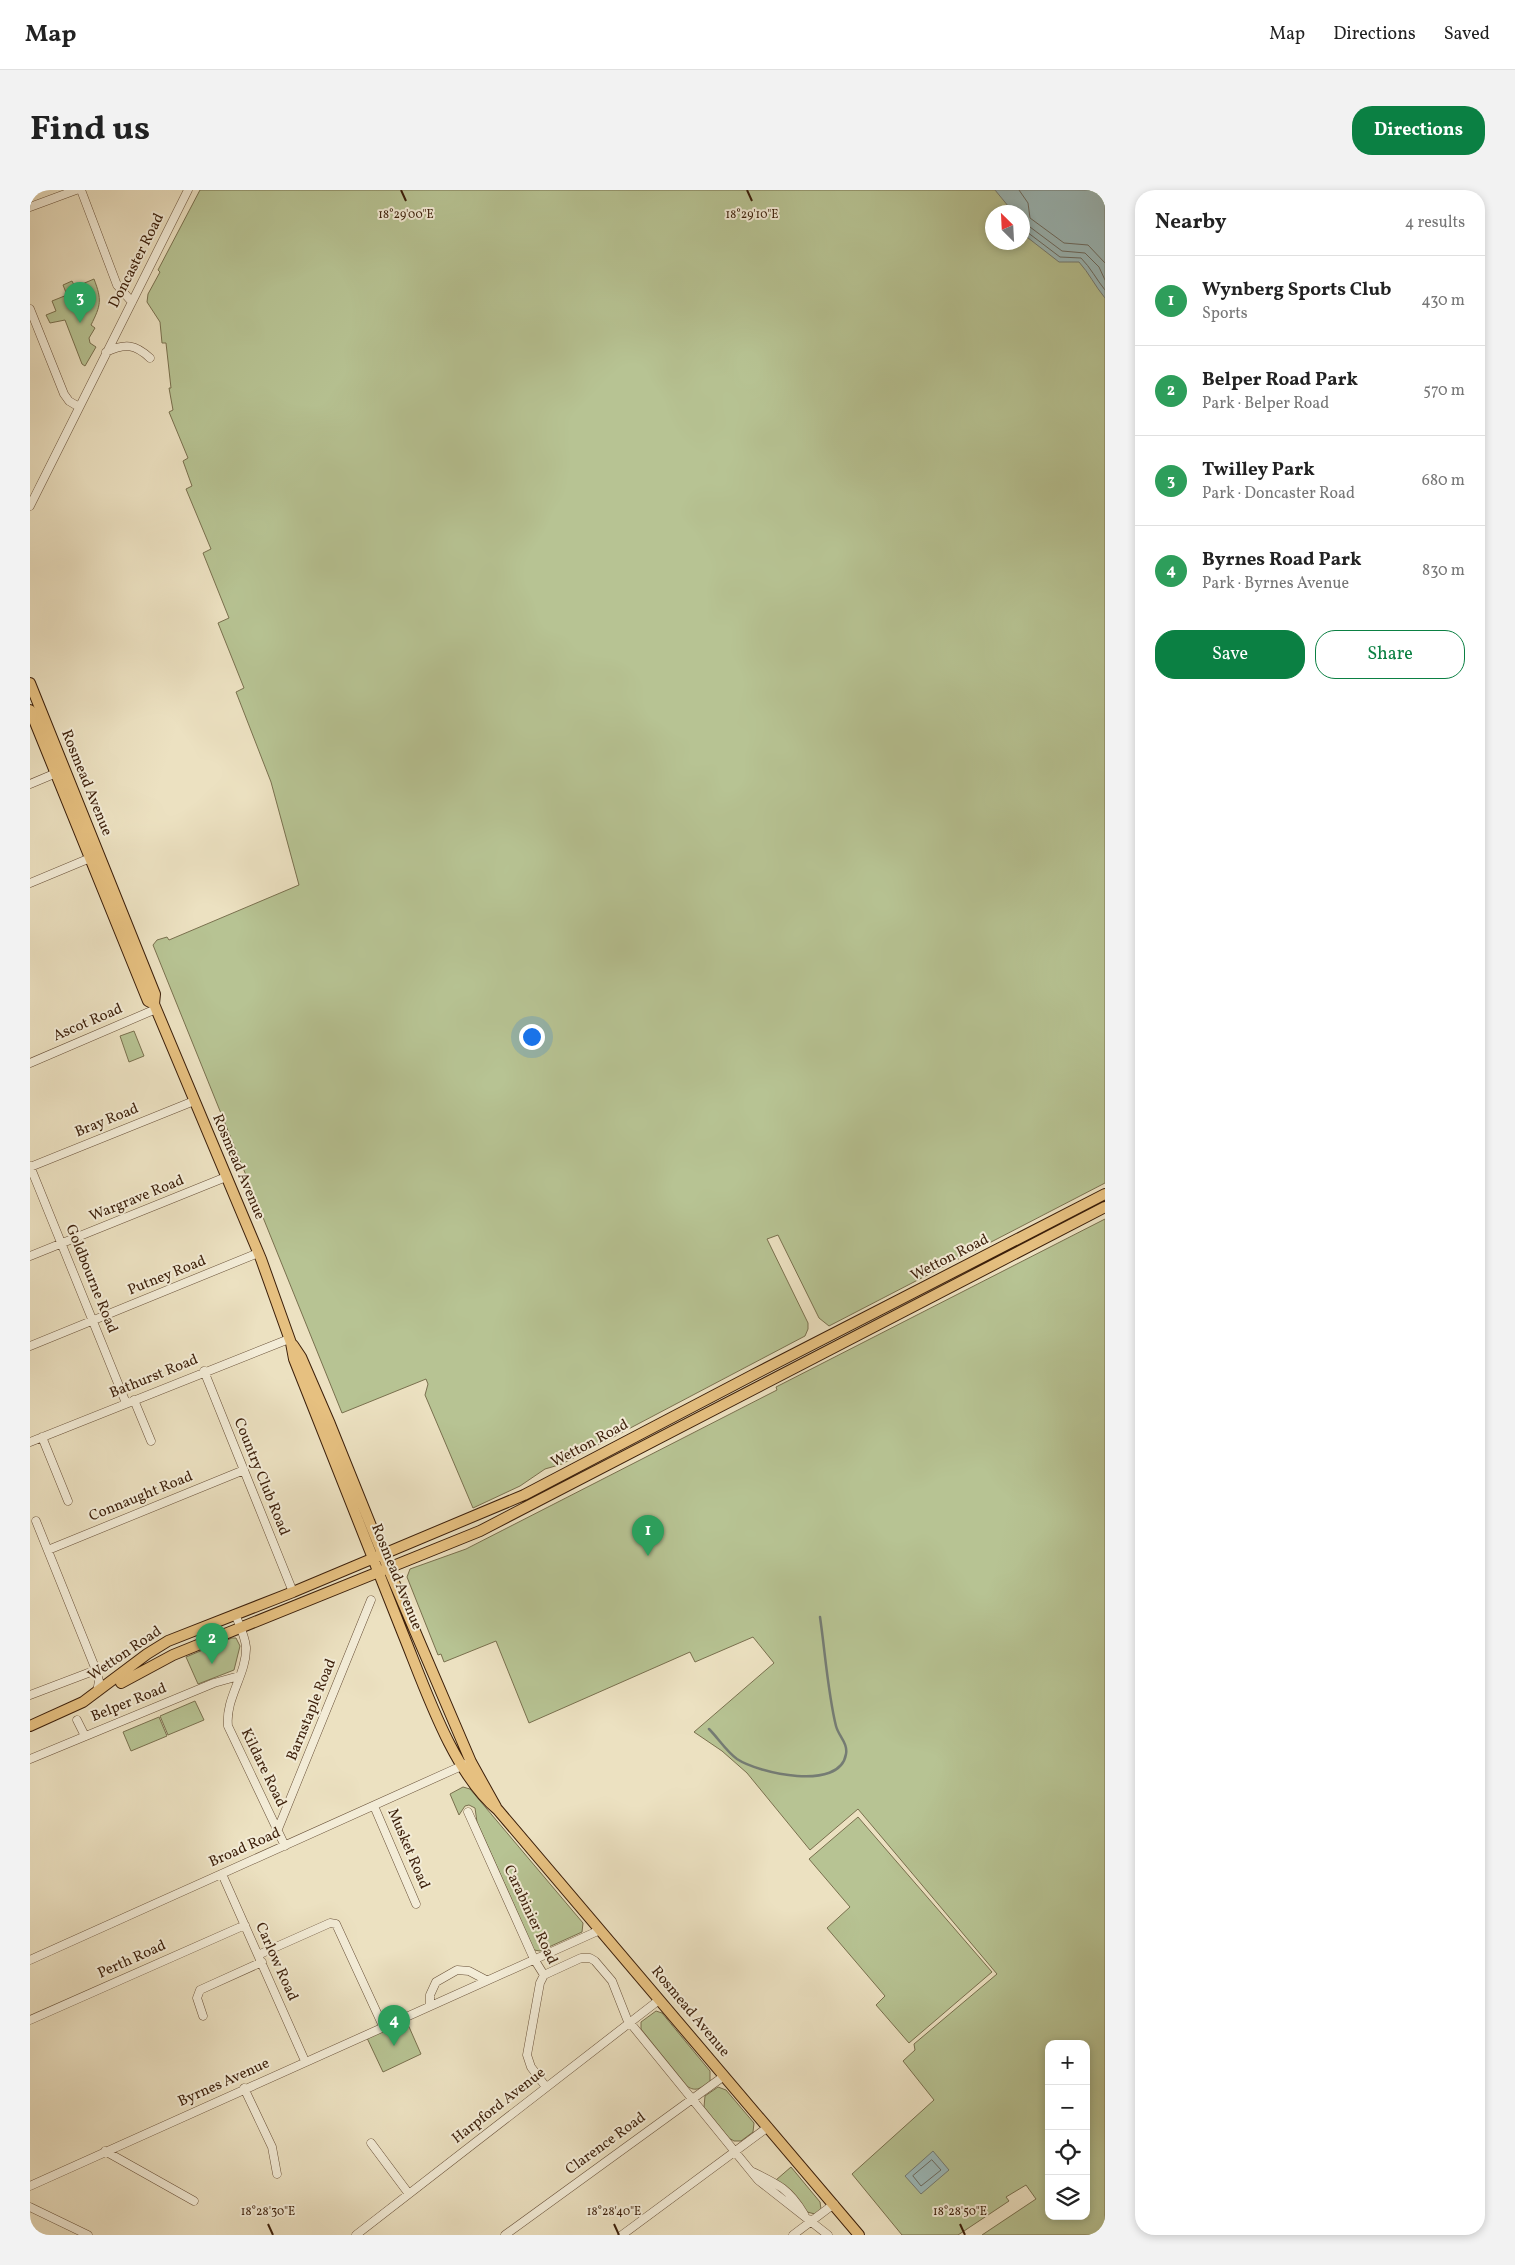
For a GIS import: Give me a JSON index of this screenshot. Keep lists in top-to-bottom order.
{
  "streets": {
    "main road": ["Rosmead Avenue", "Wetton Road"],
    "street": [
      "Doncaster Road",
      "Ascot Road",
      "Bray Road",
      "Wargrave Road",
      "Putney Road",
      "Goldbourne Road",
      "Bathurst Road",
      "Country Club Road",
      "Connaught Road",
      "Belper Road",
      "Barnstaple Road",
      "Kildare Road",
      "Broad Road",
      "Musket Road",
      "Carabinier Road",
      "Perth Road",
      "Carlow Road",
      "Byrnes Avenue",
      "Harpford Avenue",
      "Clarence Road"
    ]
  },
  "crossings": [
    ["Rosmead Avenue", "Ascot Road"],
    ["Rosmead Avenue", "Bray Road"],
    ["Rosmead Avenue", "Wargrave Road"],
    ["Rosmead Avenue", "Wetton Road"],
    ["Rosmead Avenue", "Putney Road"],
    ["Rosmead Avenue", "Bathurst Road"],
    ["Rosmead Avenue", "Broad Road"],
    ["Rosmead Avenue", "Byrnes Avenue"],
    ["Rosmead Avenue", "Harpford Avenue"],
    ["Rosmead Avenue", "Clarence Road"],
    ["Bray Road", "Goldbourne Road"],
    ["Wargrave Road", "Goldbourne Road"],
    ["Wetton Road", "Country Club Road"],
    ["Wetton Road", "Kildare Road"],
    ["Putney Road", "Goldbourne Road"],
    ["Goldbourne Road", "Bathurst Road"],
    ["Bathurst Road", "Country Club Road"],
    ["Country Club Road", "Connaught Road"],
    ["Belper Road", "Kildare Road"],
    ["Barnstaple Road", "Kildare Road"],
    ["Kildare Road", "Broad Road"],
    ["Broad Road", "Musket Road"],
    ["Broad Road", "Carlow Road"],
    ["Carabinier Road", "Byrnes Avenue"],
    ["Carabinier Road", "Harpford Avenue"],
    ["Perth Road", "Carlow Road"],
    ["Carlow Road", "Byrnes Avenue"]
  ],
  "north": "top left",
  "page": {
    "header": "Map",
    "nav": ["Map", "Directions", "Saved"],
    "title": "Find us",
    "buttons": [
      "Directions",
      ["Save", "Share"]
    ],
    "heading": ["Nearby", "4 results"],
    "list": [
      {
        "mark": "1",
        "name": "Wynberg Sports Club",
        "note": "Sports",
        "value": "430 m"
      },
      {
        "mark": "2",
        "name": "Belper Road Park",
        "note": "Park · Belper Road",
        "value": "570 m"
      },
      {
        "mark": "3",
        "name": "Twilley Park",
        "note": "Park · Doncaster Road",
        "value": "680 m"
      },
      {
        "mark": "4",
        "name": "Byrnes Road Park",
        "note": "Park · Byrnes Avenue",
        "value": "830 m"
      }
    ],
    "pins": [
      "3",
      "1",
      "2",
      "4"
    ],
    "map_buttons": ["+", "−"]
  },
  "coordinates": [
    "18°29'00\"E",
    "18°29'10\"E",
    "18°28'30\"E",
    "18°28'40\"E",
    "18°28'50\"E"
  ]
}
